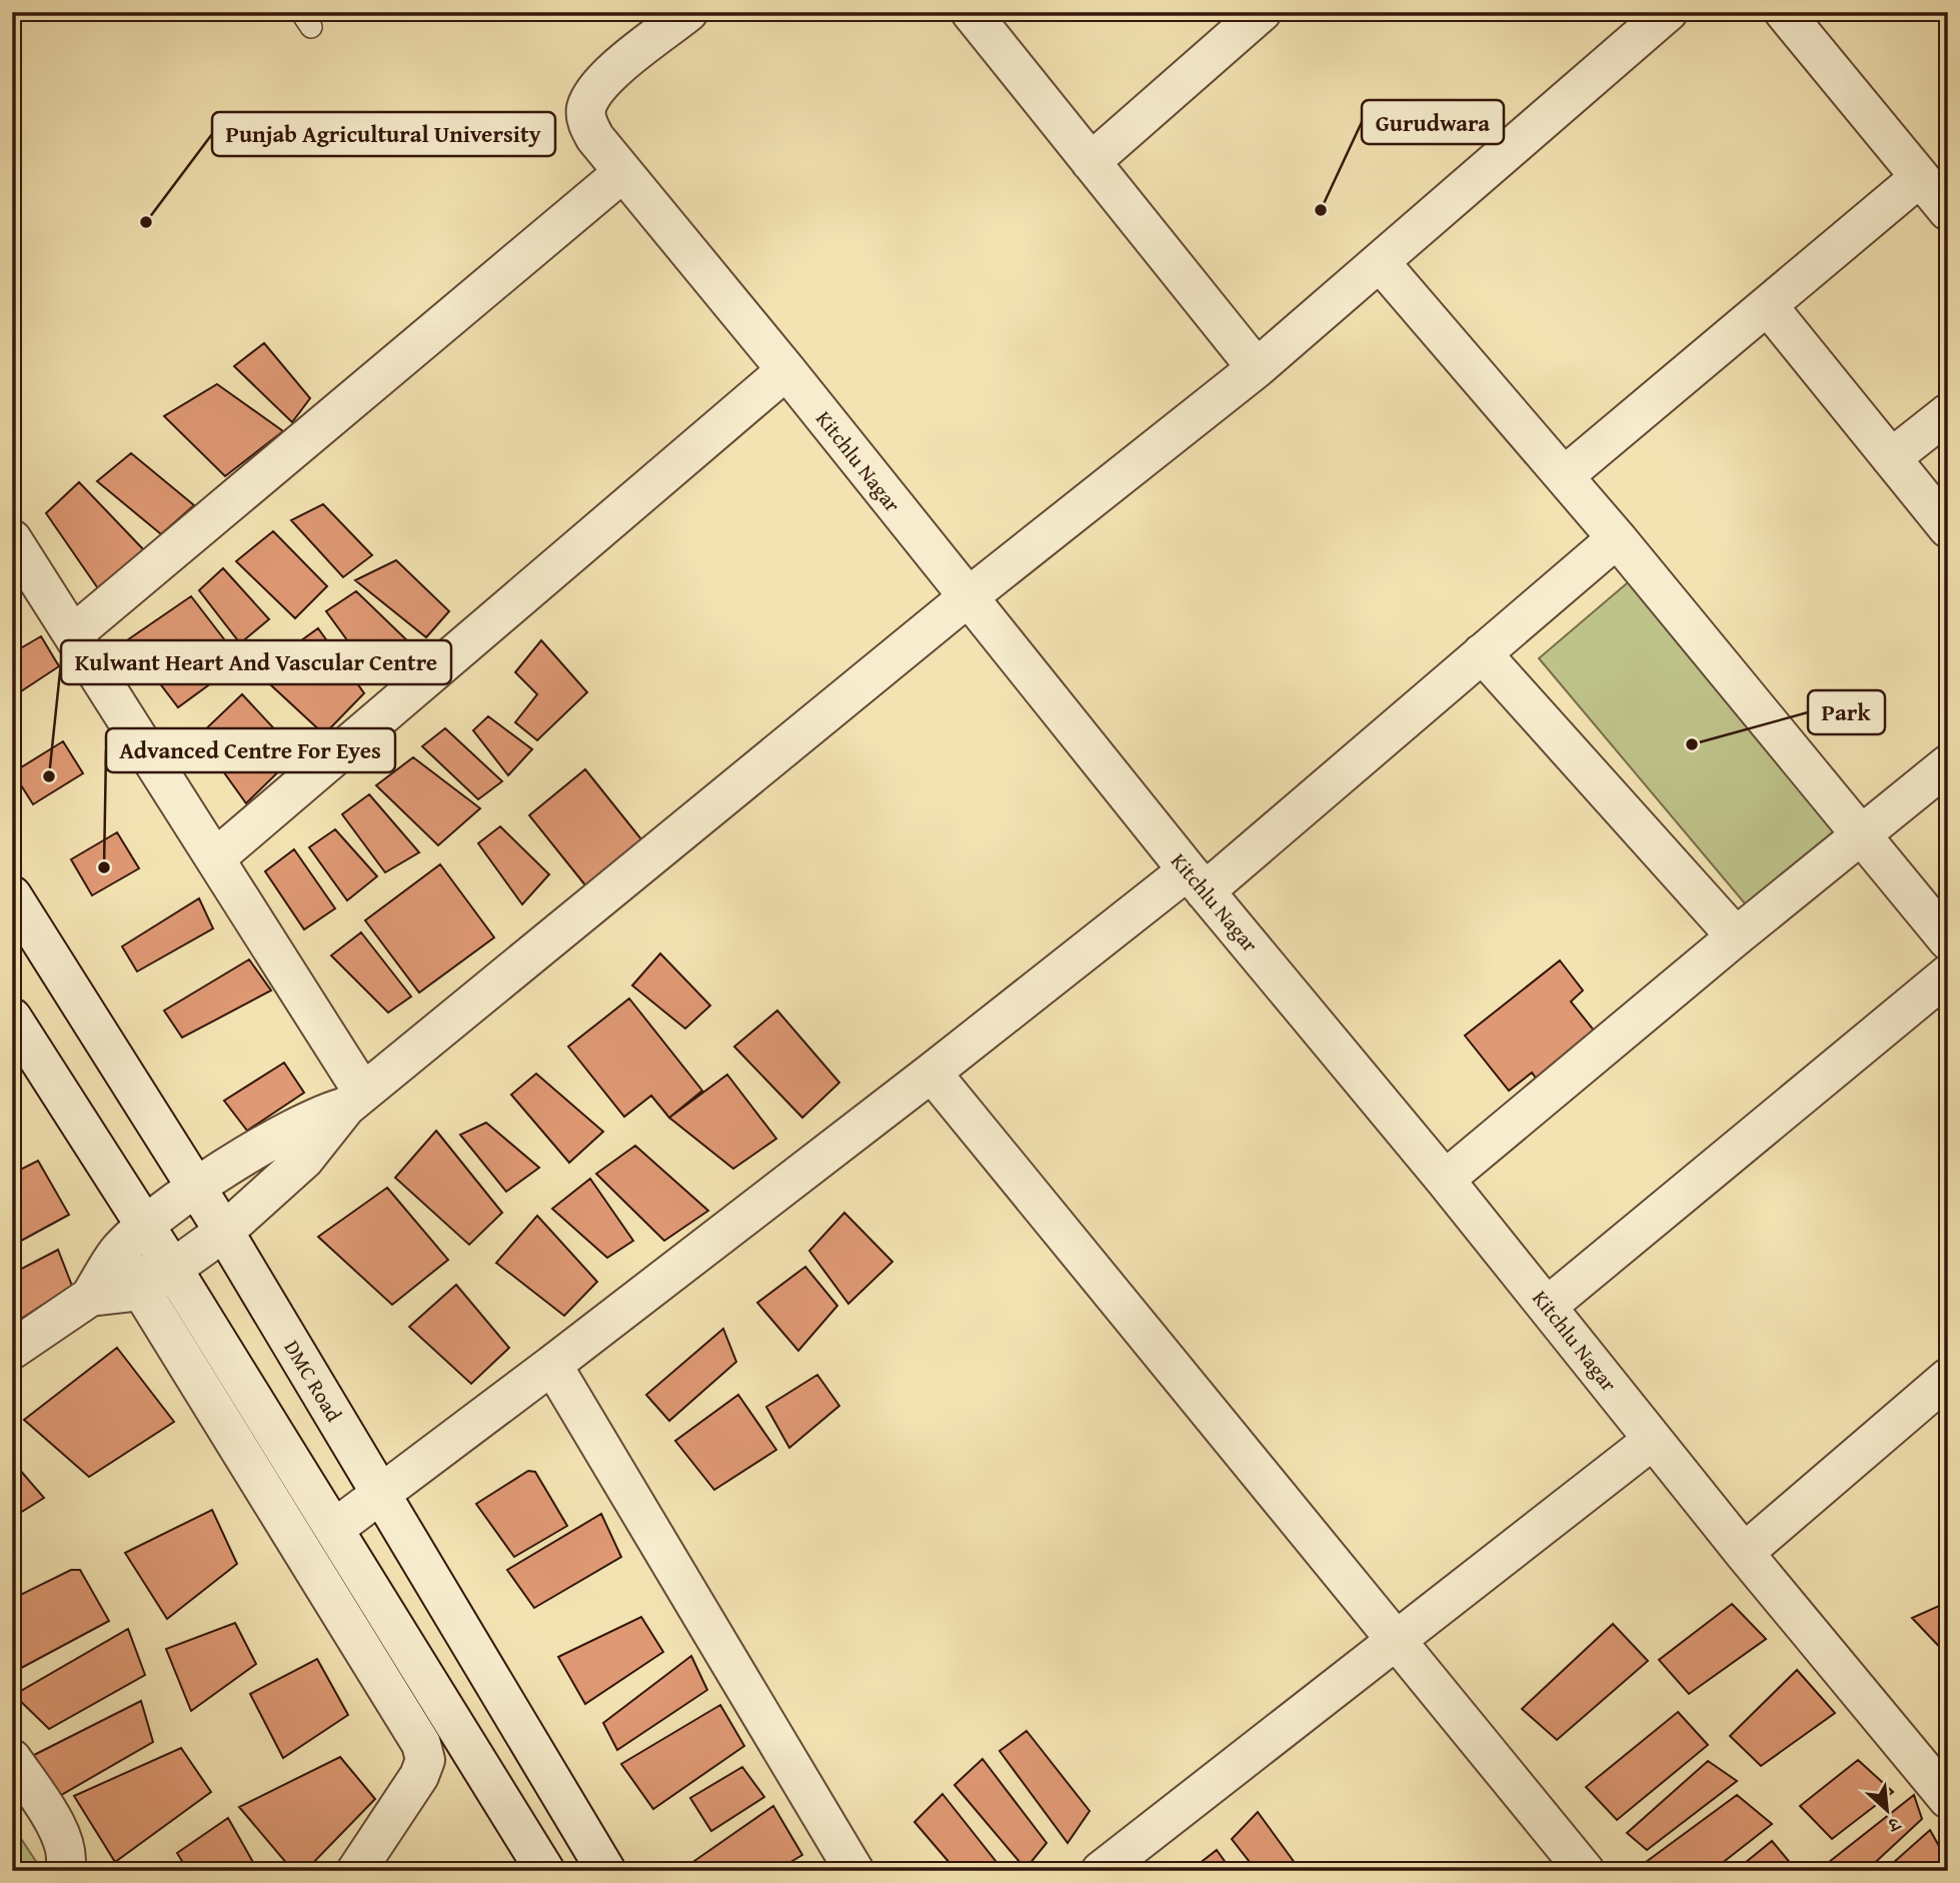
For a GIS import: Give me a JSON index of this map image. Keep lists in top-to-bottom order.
{
  "streets": {
    "street": ["Kitchlu Nagar", "DMC Road"]
  },
  "places": [
    "Gurudwara",
    "Punjab Agricultural University",
    "Park",
    "Kulwant Heart And Vascular Centre",
    "Advanced Centre For Eyes"
  ],
  "north": "bottom right"
}
